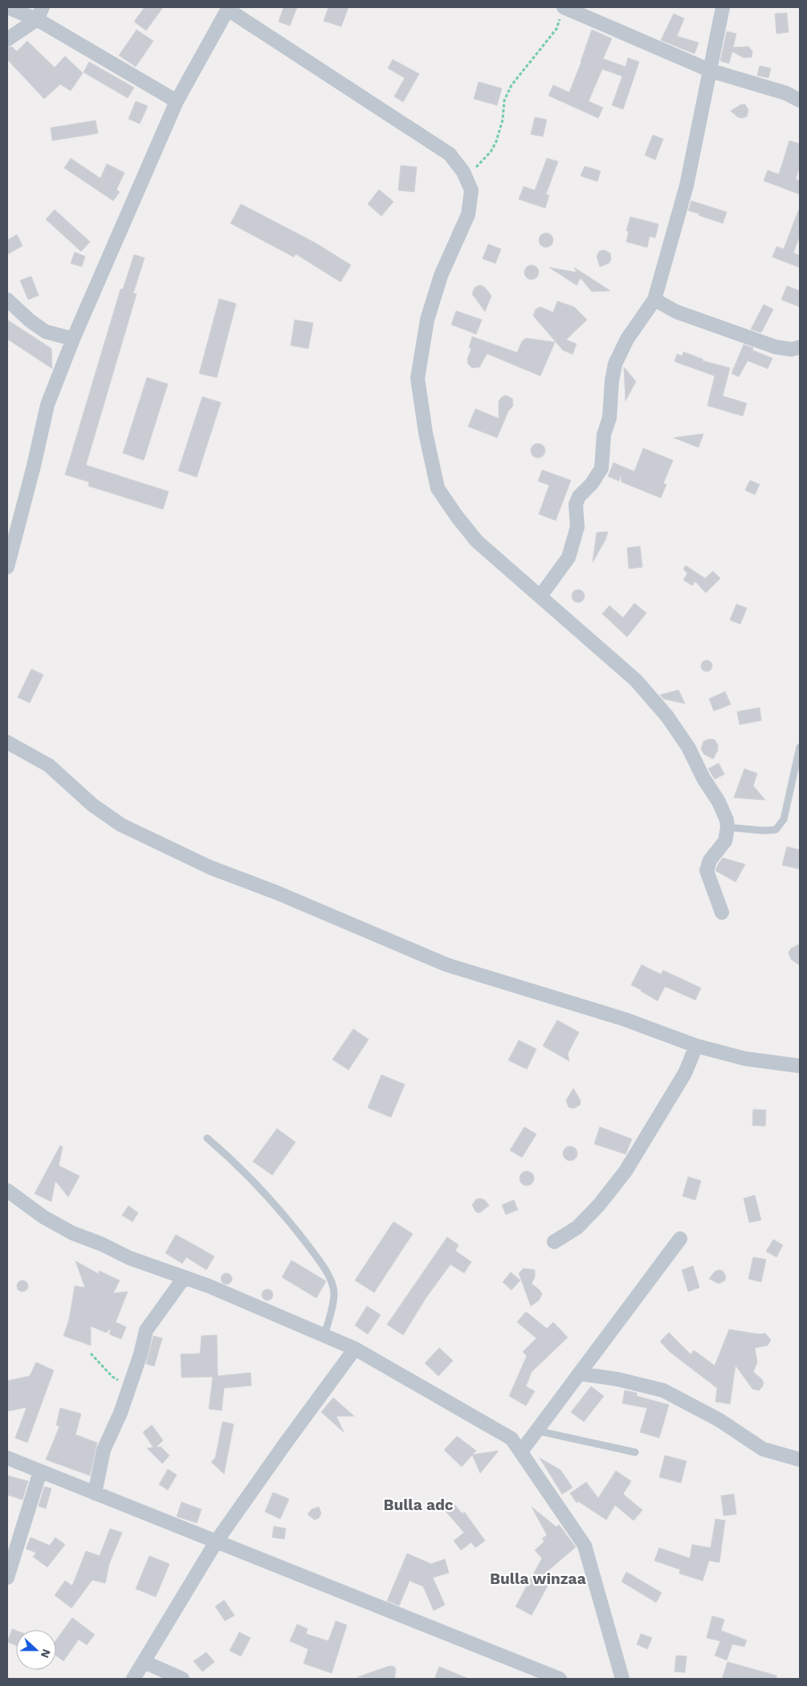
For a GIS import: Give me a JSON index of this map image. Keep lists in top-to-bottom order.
{
  "districts": ["Bulla adc", "Bulla winzaa"],
  "north": "right"
}
